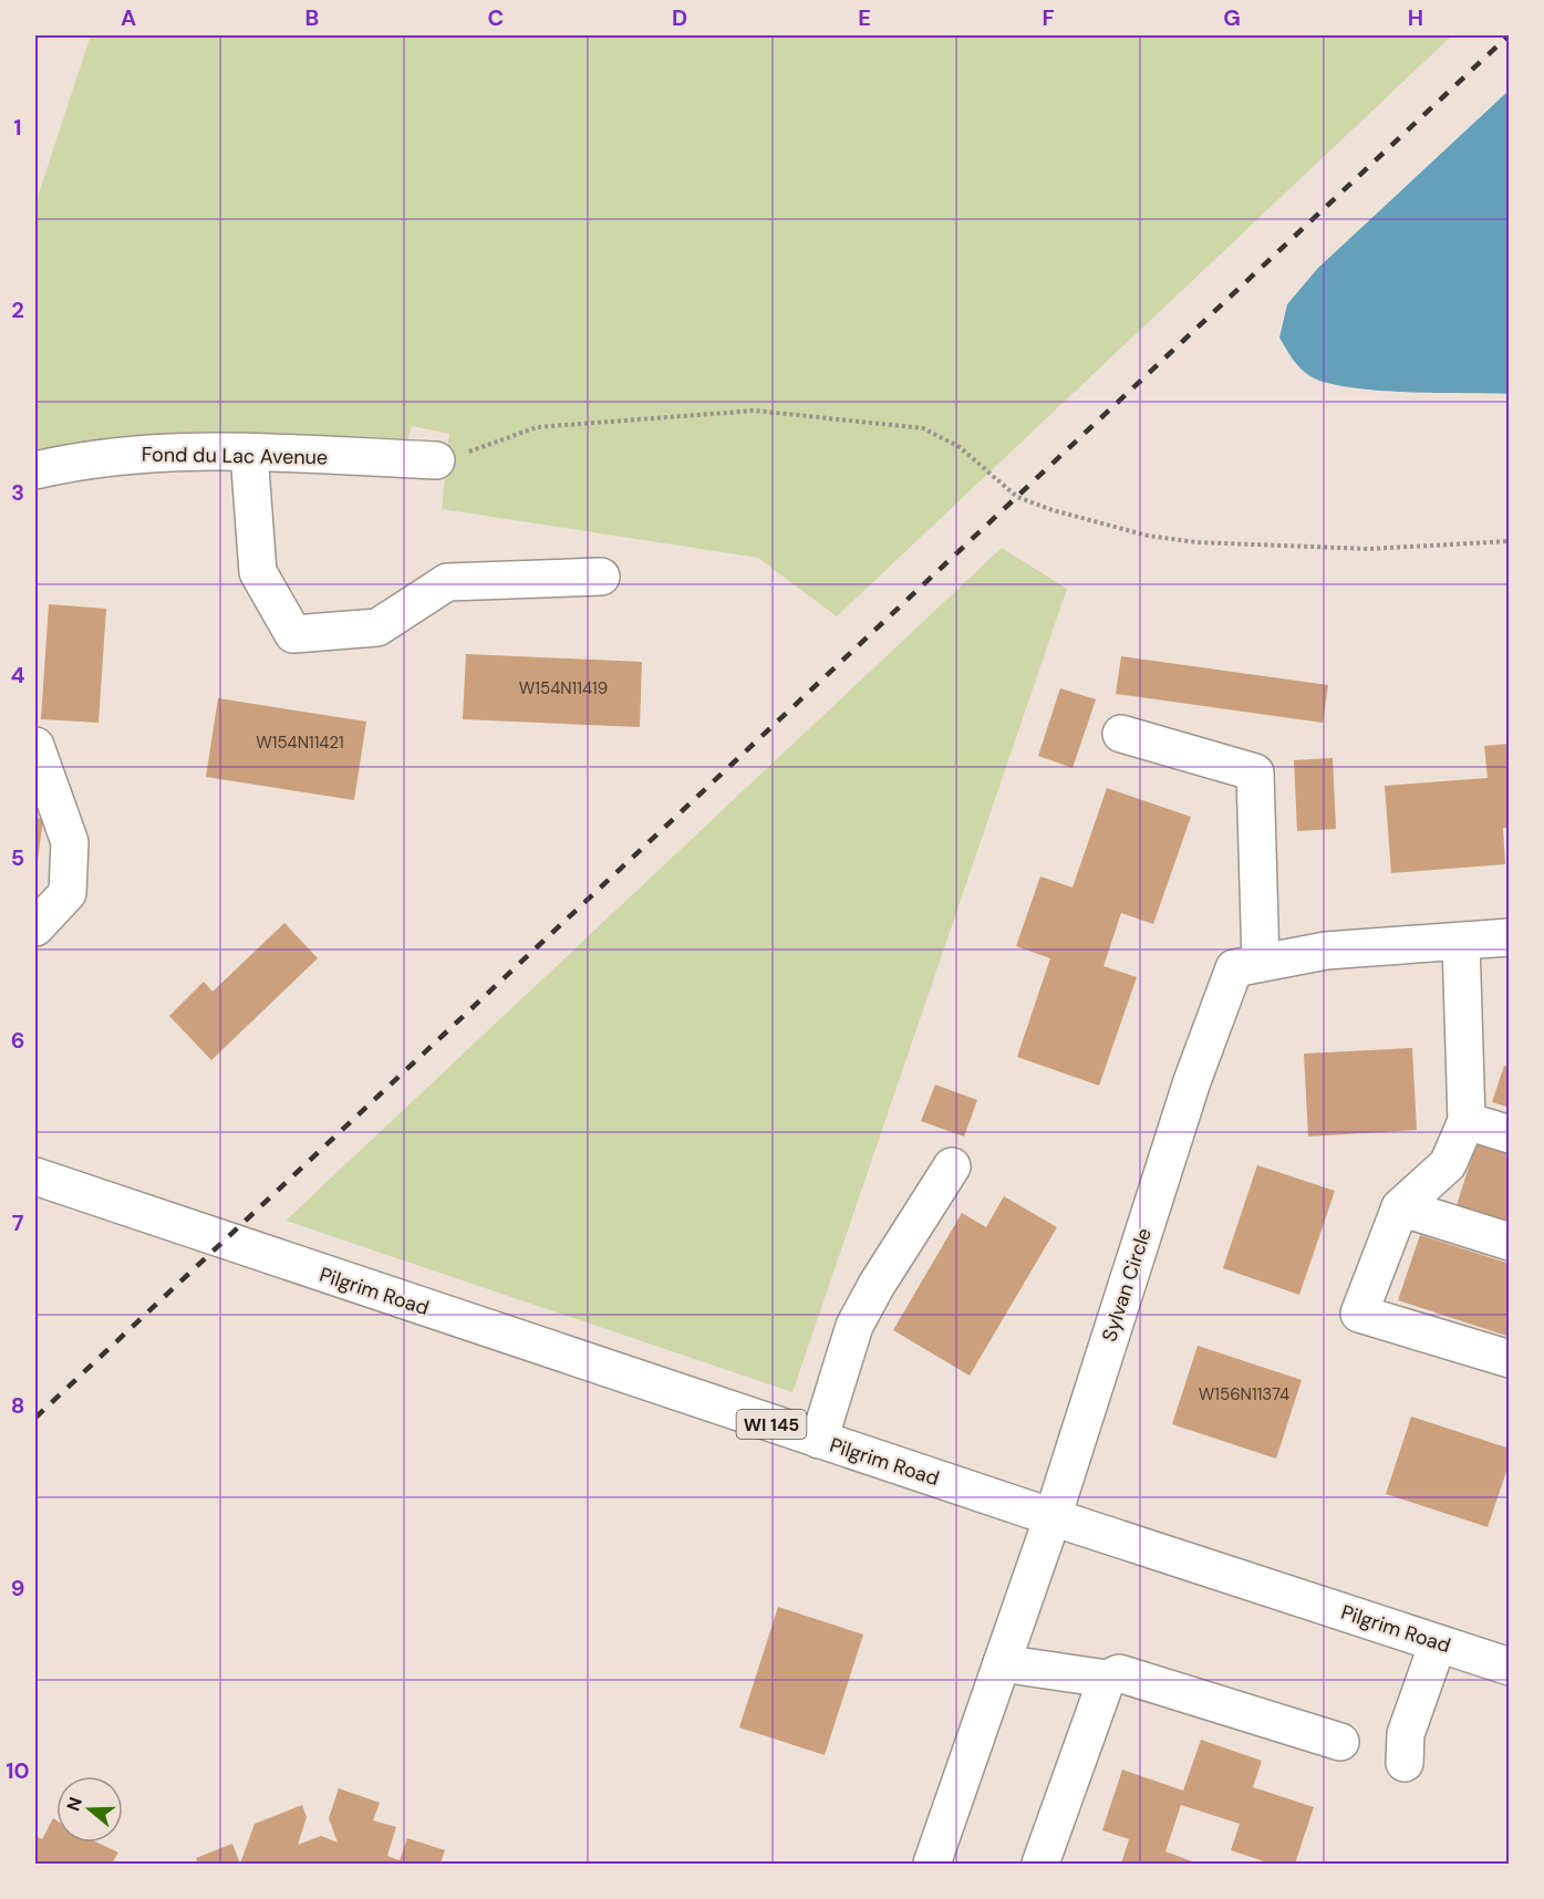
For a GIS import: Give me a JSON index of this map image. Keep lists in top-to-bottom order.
{
  "streets": {
    "street": [
      "Fond du Lac Avenue",
      "Sylvan Circle",
      "Pilgrim Road",
      "WI 145"
    ]
  },
  "crossings": [
    ["Sylvan Circle", "Pilgrim Road"]
  ],
  "house_numbers": ["W154N11419", "W154N11421", "W156N11374"],
  "north": "left",
  "grid": {
    "columns": [
      "A",
      "B",
      "C",
      "D",
      "E",
      "F",
      "G",
      "H"
    ],
    "rows": [
      "1",
      "2",
      "3",
      "4",
      "5",
      "6",
      "7",
      "8",
      "9",
      "10"
    ]
  }
}
